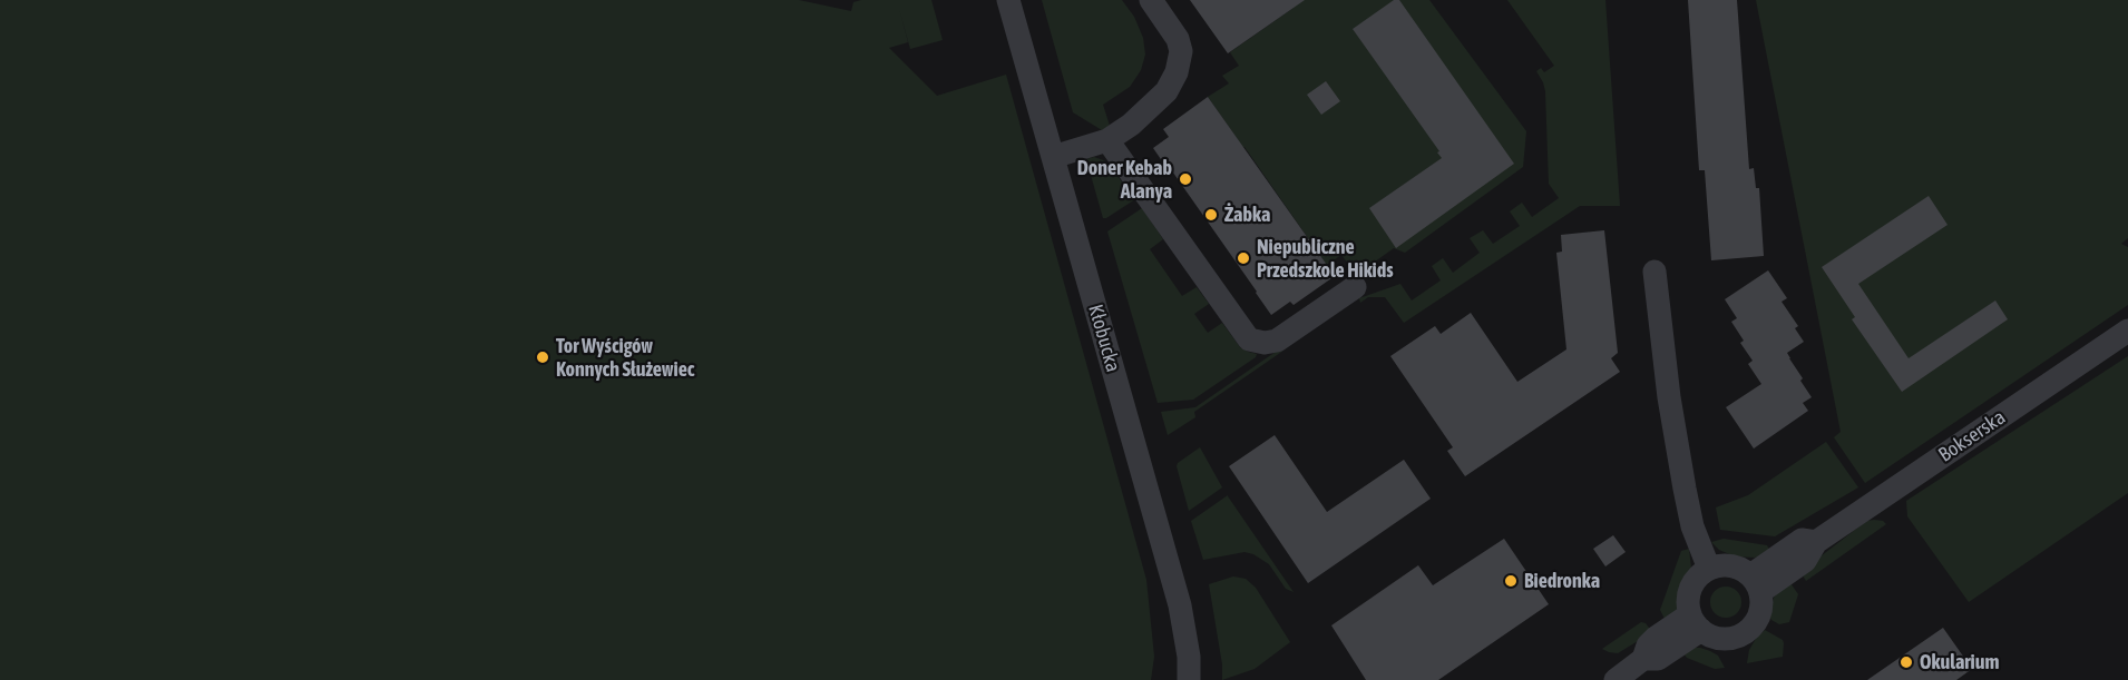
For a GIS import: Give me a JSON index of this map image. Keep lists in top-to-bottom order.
{
  "streets": {
    "street": ["Kłobucka", "Bokserska"]
  },
  "places": [
    "Doner Kebab Alanya",
    "Żabka",
    "Niepubliczne Przedszkole Hikids",
    "Tor Wyścigów Konnych Służewiec",
    "Biedronka",
    "Okularium"
  ]
}
